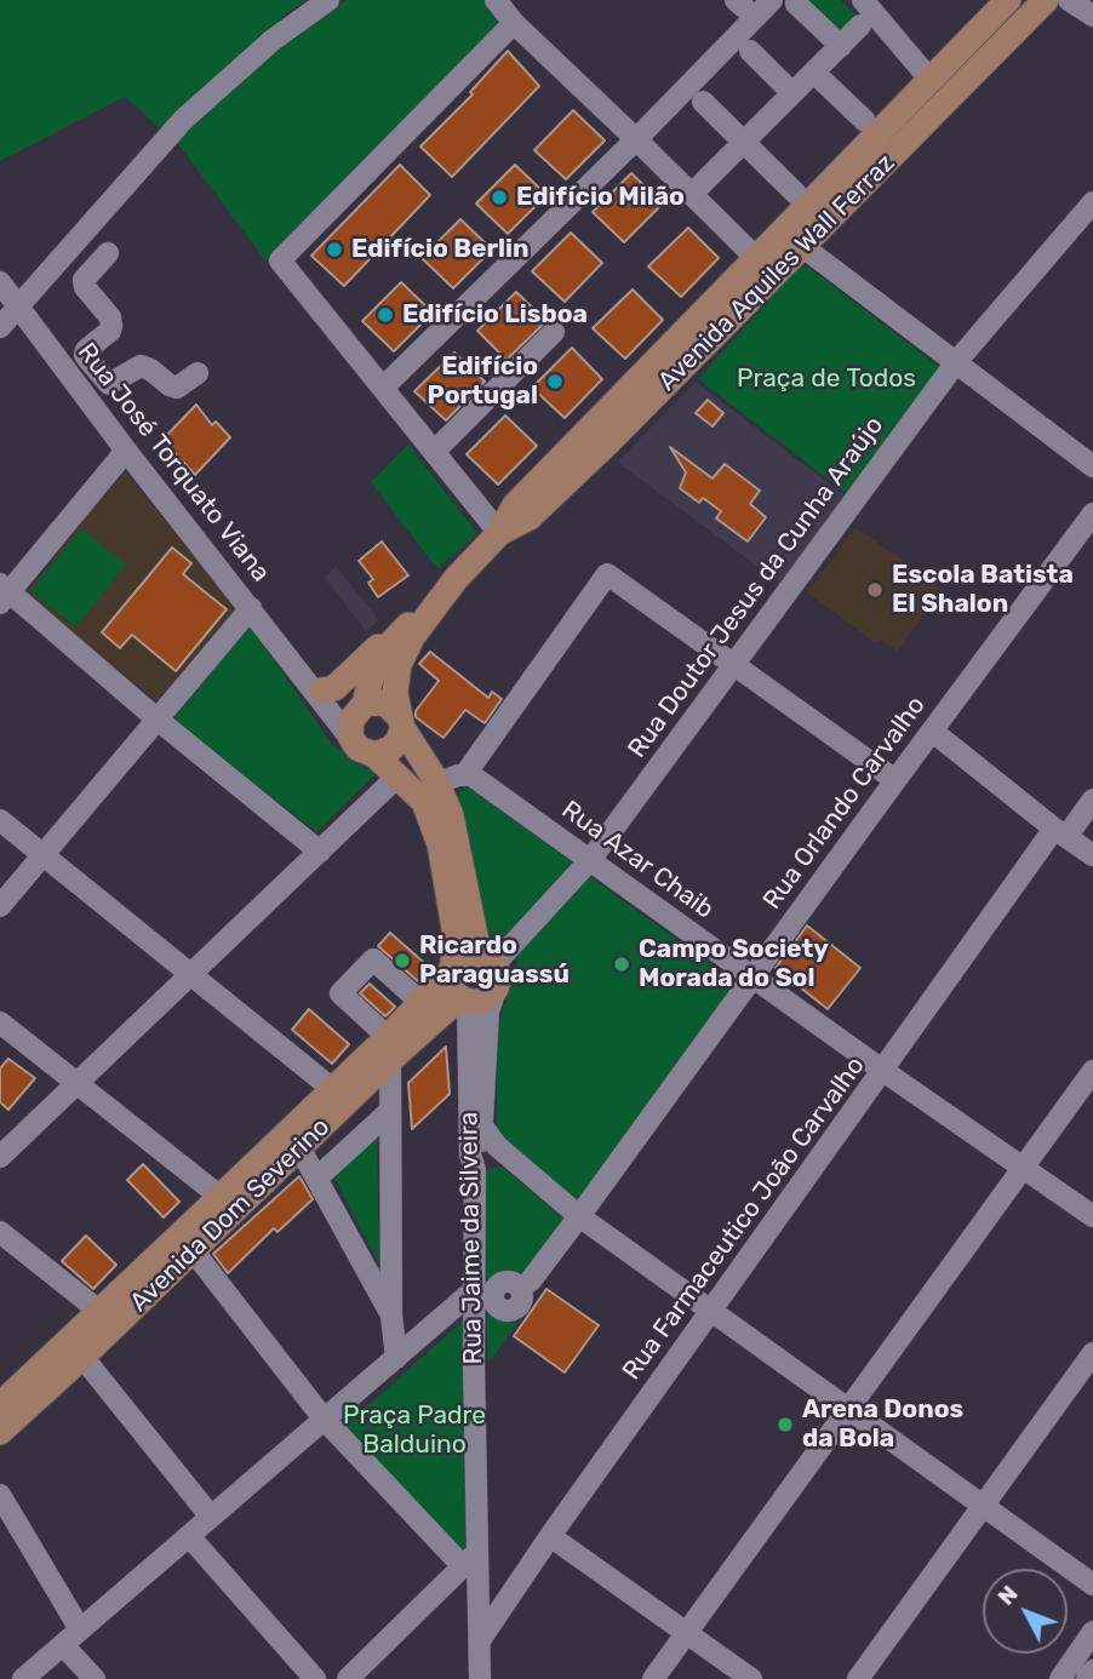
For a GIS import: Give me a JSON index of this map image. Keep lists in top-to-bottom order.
{
  "streets": {
    "main road": ["Avenida Aquiles Wall Ferraz", "Avenida Dom Severino"],
    "street": [
      "Rua José Torquato Viana",
      "Rua Doutor Jesus da Cunha Araújo",
      "Rua Orlando Carvalho",
      "Rua Azar Chaib",
      "Rua Farmaceutico João Carvalho",
      "Rua Jaime da Silveira"
    ]
  },
  "crossings": [
    ["Avenida Aquiles Wall Ferraz", "Rua José Torquato Viana"],
    ["Rua Doutor Jesus da Cunha Araújo", "Rua Azar Chaib"],
    ["Rua Doutor Jesus da Cunha Araújo", "Avenida Dom Severino"],
    ["Rua Doutor Jesus da Cunha Araújo", "Rua Jaime da Silveira"],
    ["Rua Orlando Carvalho", "Rua Azar Chaib"],
    ["Rua Azar Chaib", "Rua Farmaceutico João Carvalho"],
    ["Avenida Dom Severino", "Rua Jaime da Silveira"],
    ["Rua Farmaceutico João Carvalho", "Rua Jaime da Silveira"]
  ],
  "parks": ["Praça de Todos", "Praça Padre Balduino"],
  "places": [
    "Edifício Milão",
    "Edifício Berlin",
    "Edifício Lisboa",
    "Edifício Portugal",
    "Escola Batista El Shalon",
    "Ricardo Paraguassú",
    "Campo Society Morada do Sol",
    "Arena Donos da Bola"
  ],
  "north": "top left"
}
